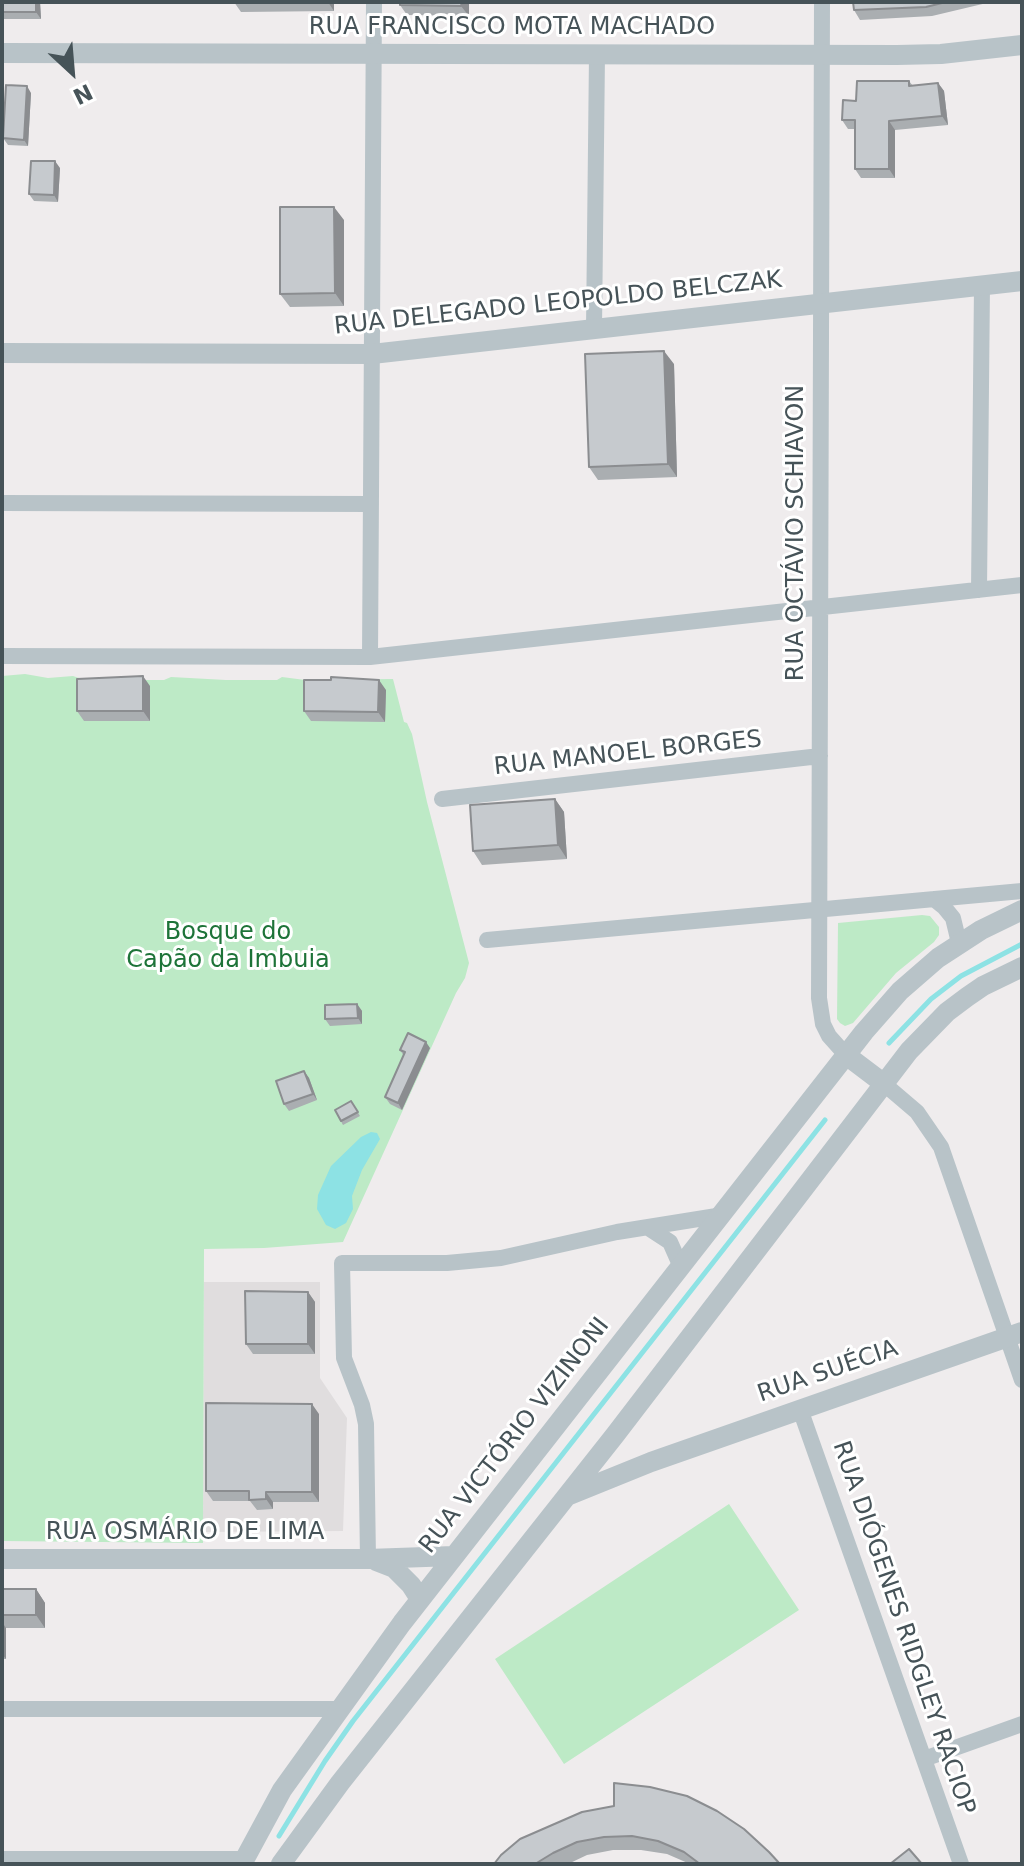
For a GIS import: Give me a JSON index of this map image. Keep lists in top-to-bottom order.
{
  "streets": {
    "street": [
      "RUA FRANCISCO MOTA MACHADO",
      "RUA DELEGADO LEOPOLDO BELCZAK",
      "RUA OCTÁVIO SCHIAVON",
      "RUA MANOEL BORGES",
      "RUA SUÉCIA",
      "RUA VICTÓRIO VIZINONI",
      "RUA OSMÁRIO DE LIMA",
      "RUA DIÓGENES RIDGLEY RACIOP"
    ]
  },
  "crossings": [
    ["RUA FRANCISCO MOTA MACHADO", "RUA OCTÁVIO SCHIAVON"],
    ["RUA DELEGADO LEOPOLDO BELCZAK", "RUA OCTÁVIO SCHIAVON"],
    ["RUA OCTÁVIO SCHIAVON", "RUA MANOEL BORGES"],
    ["RUA OCTÁVIO SCHIAVON", "RUA VICTÓRIO VIZINONI"],
    ["RUA SUÉCIA", "RUA DIÓGENES RIDGLEY RACIOP"],
    ["RUA VICTÓRIO VIZINONI", "RUA OSMÁRIO DE LIMA"]
  ],
  "parks": ["Bosque do Capão da Imbuia"],
  "north": "bottom right"
}
